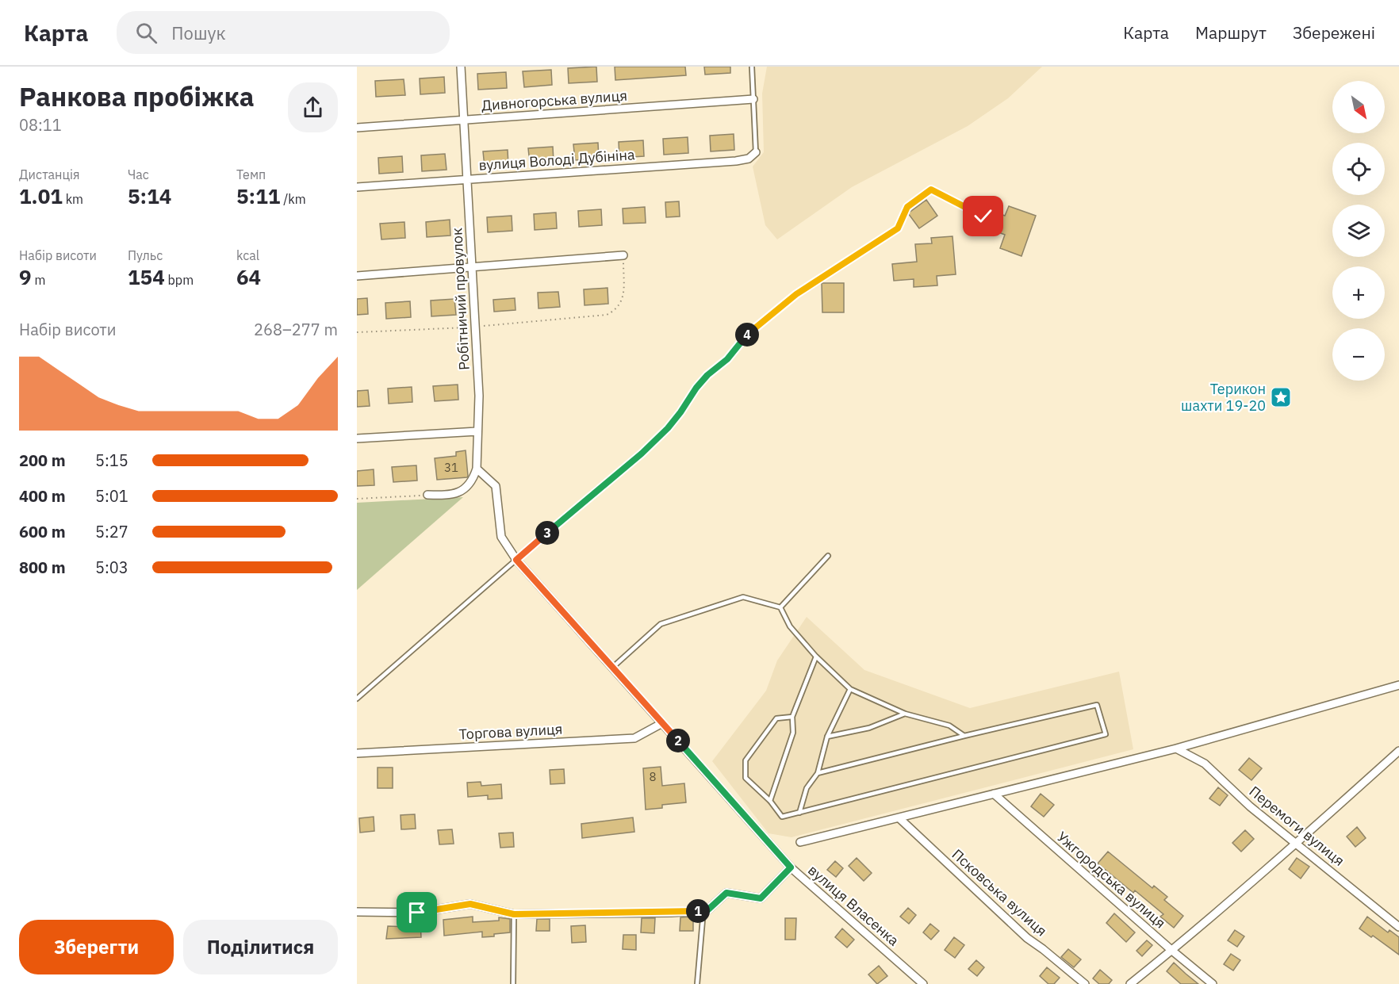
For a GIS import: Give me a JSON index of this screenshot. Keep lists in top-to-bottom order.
{
  "streets": {
    "street": [
      "Дивногорська вулиця",
      "вулиця Володі Дубініна",
      "Робітничий провулок",
      "Торгова вулиця",
      "Перемоги вулиця",
      "Ужгородська вулиця",
      "Псковська вулиця",
      "вулиця Власенка"
    ]
  },
  "crossings": [
    ["Дивногорська вулиця", "Робітничий провулок"],
    ["вулиця Володі Дубініна", "Робітничий провулок"],
    ["Робітничий провулок", "вулиця Власенка"],
    ["Торгова вулиця", "вулиця Власенка"]
  ],
  "places": {
    "place": ["Терикон шахти 19-20"]
  },
  "house_numbers": ["31", "8"],
  "north": "bottom right",
  "page": {
    "header": "Карта",
    "search": "Пошук",
    "nav": ["Карта", "Маршрут", "Збережені"],
    "heading": ["Ранкова пробіжка", "08:11"],
    "map_buttons": ["+", "−"],
    "stats": [
      ["Дистанція", "1.01 km"],
      ["Час", "5:14"],
      ["Темп", "5:11 /km"],
      ["Набір висоти", "9 m"],
      ["Пульс", "154 bpm"],
      ["kcal", "64"]
    ],
    "chart": ["Набір висоти", "268–277 m"],
    "pins": [
      "4",
      "3",
      "2",
      "1"
    ],
    "list": [
      {
        "name": "200 m",
        "note": "5:15"
      },
      {
        "name": "400 m",
        "note": "5:01"
      },
      {
        "name": "600 m",
        "note": "5:27"
      },
      {
        "name": "800 m",
        "note": "5:03"
      }
    ],
    "buttons": ["Зберегти", "Поділитися"]
  }
}
